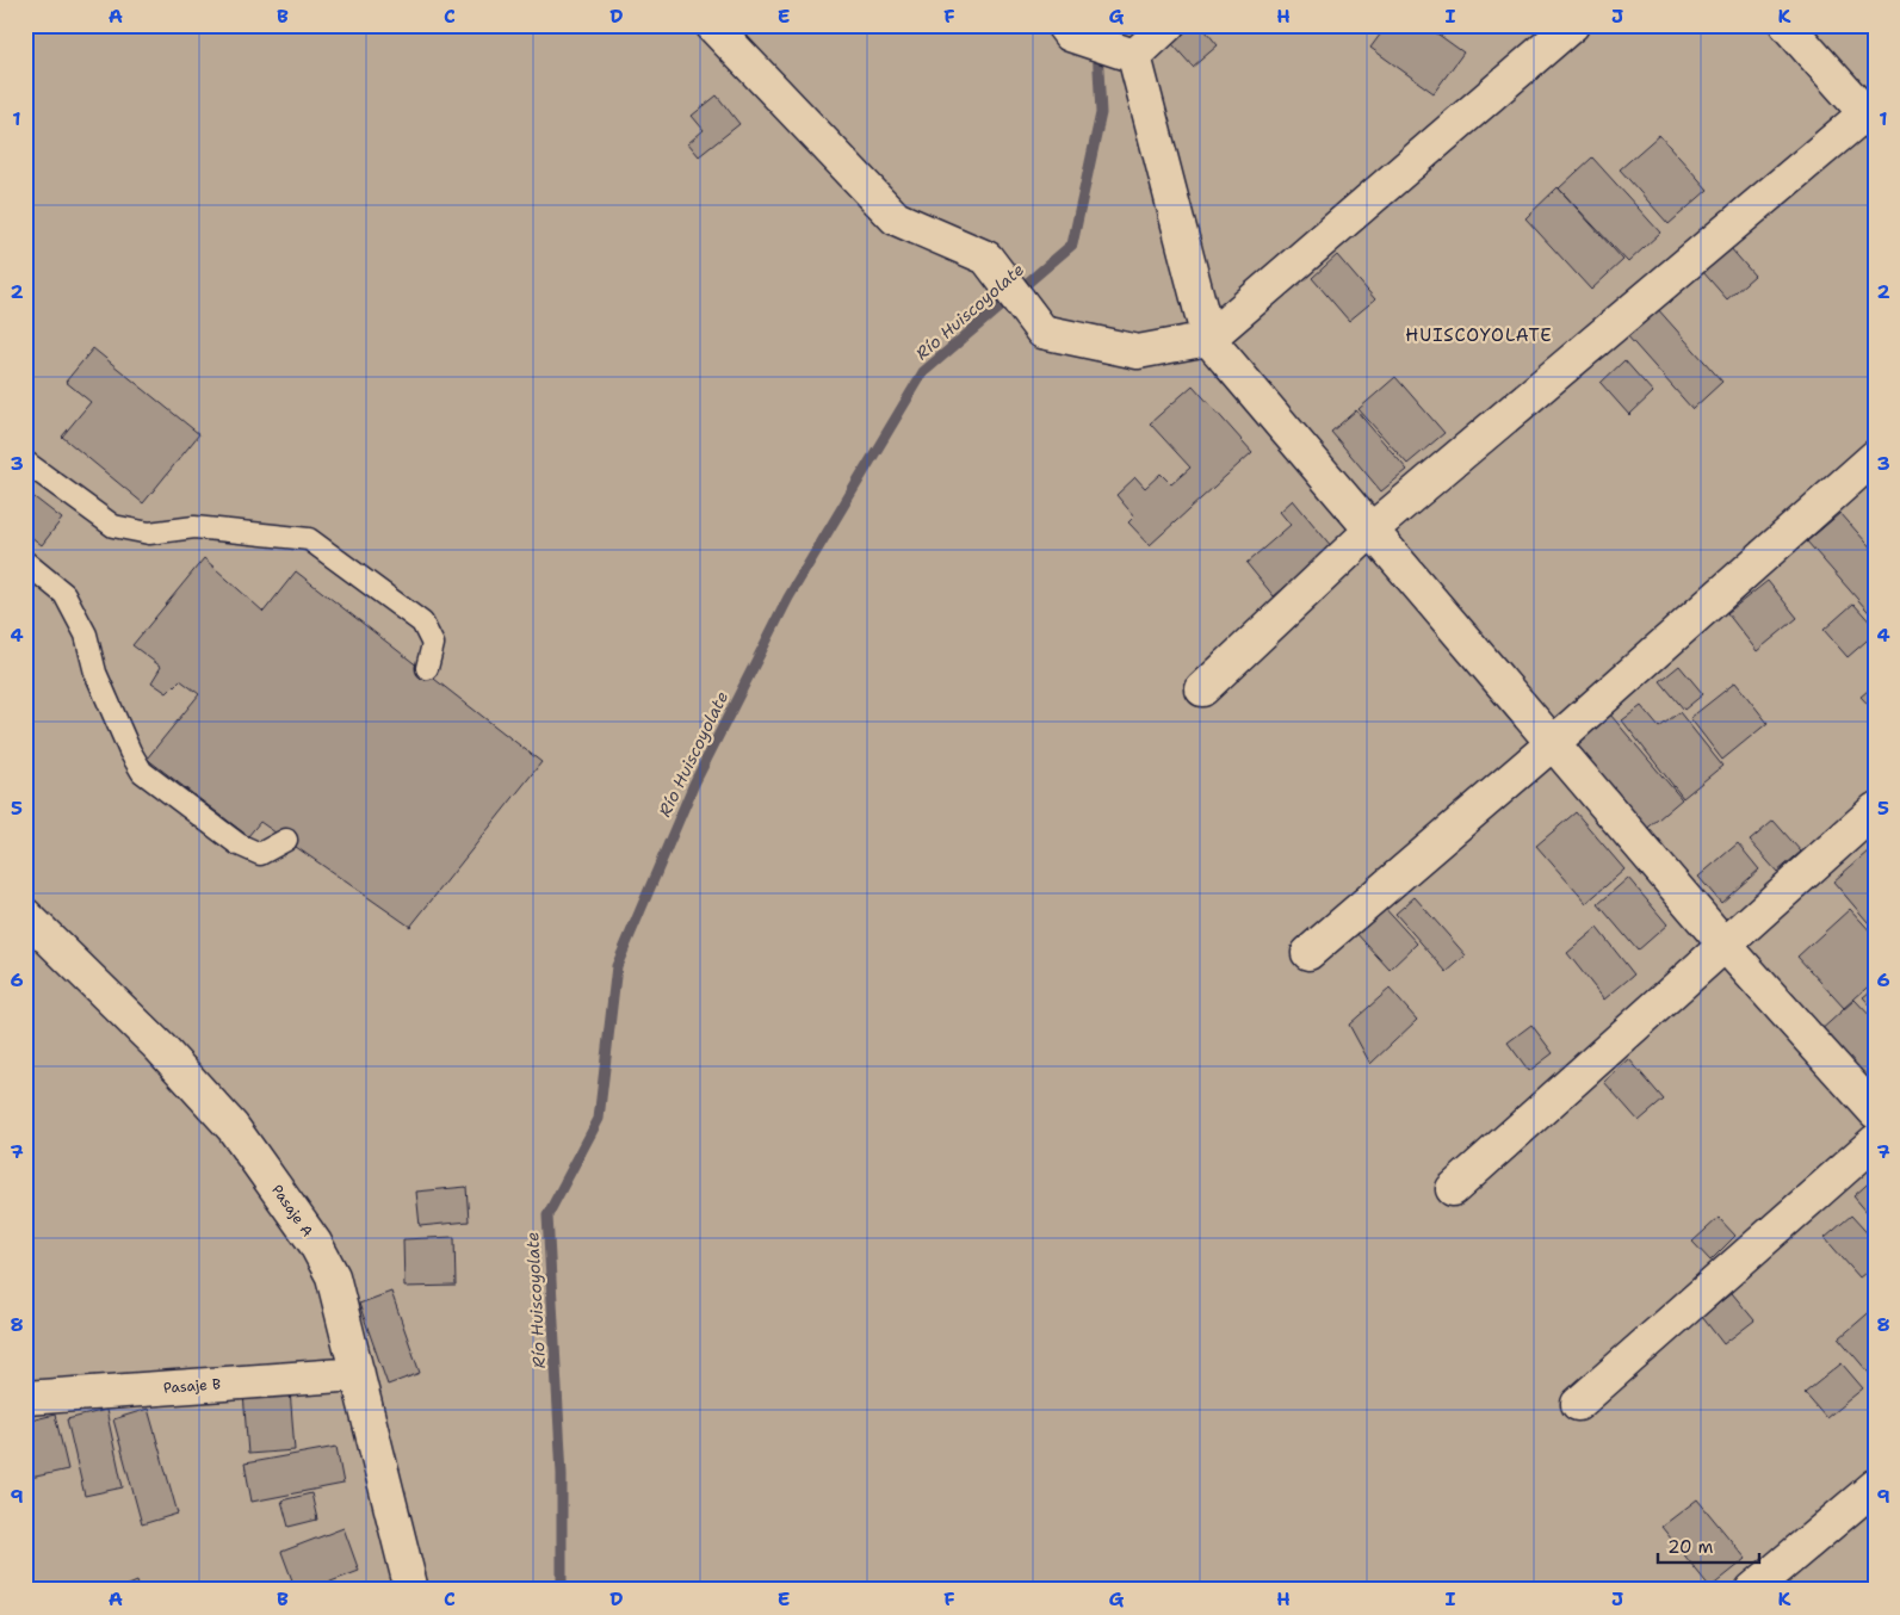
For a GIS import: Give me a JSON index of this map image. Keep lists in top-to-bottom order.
{
  "streets": {
    "street": ["Pasaje A", "Pasaje B"]
  },
  "crossings": [
    ["Pasaje A", "Pasaje B"]
  ],
  "districts": ["HUISCOYOLATE"],
  "water": ["Río Huiscoyolate"],
  "scale_bar": "20 m",
  "grid": {
    "columns": [
      "A",
      "B",
      "C",
      "D",
      "E",
      "F",
      "G",
      "H",
      "I",
      "J",
      "K"
    ],
    "rows": [
      "1",
      "2",
      "3",
      "4",
      "5",
      "6",
      "7",
      "8",
      "9"
    ]
  }
}
